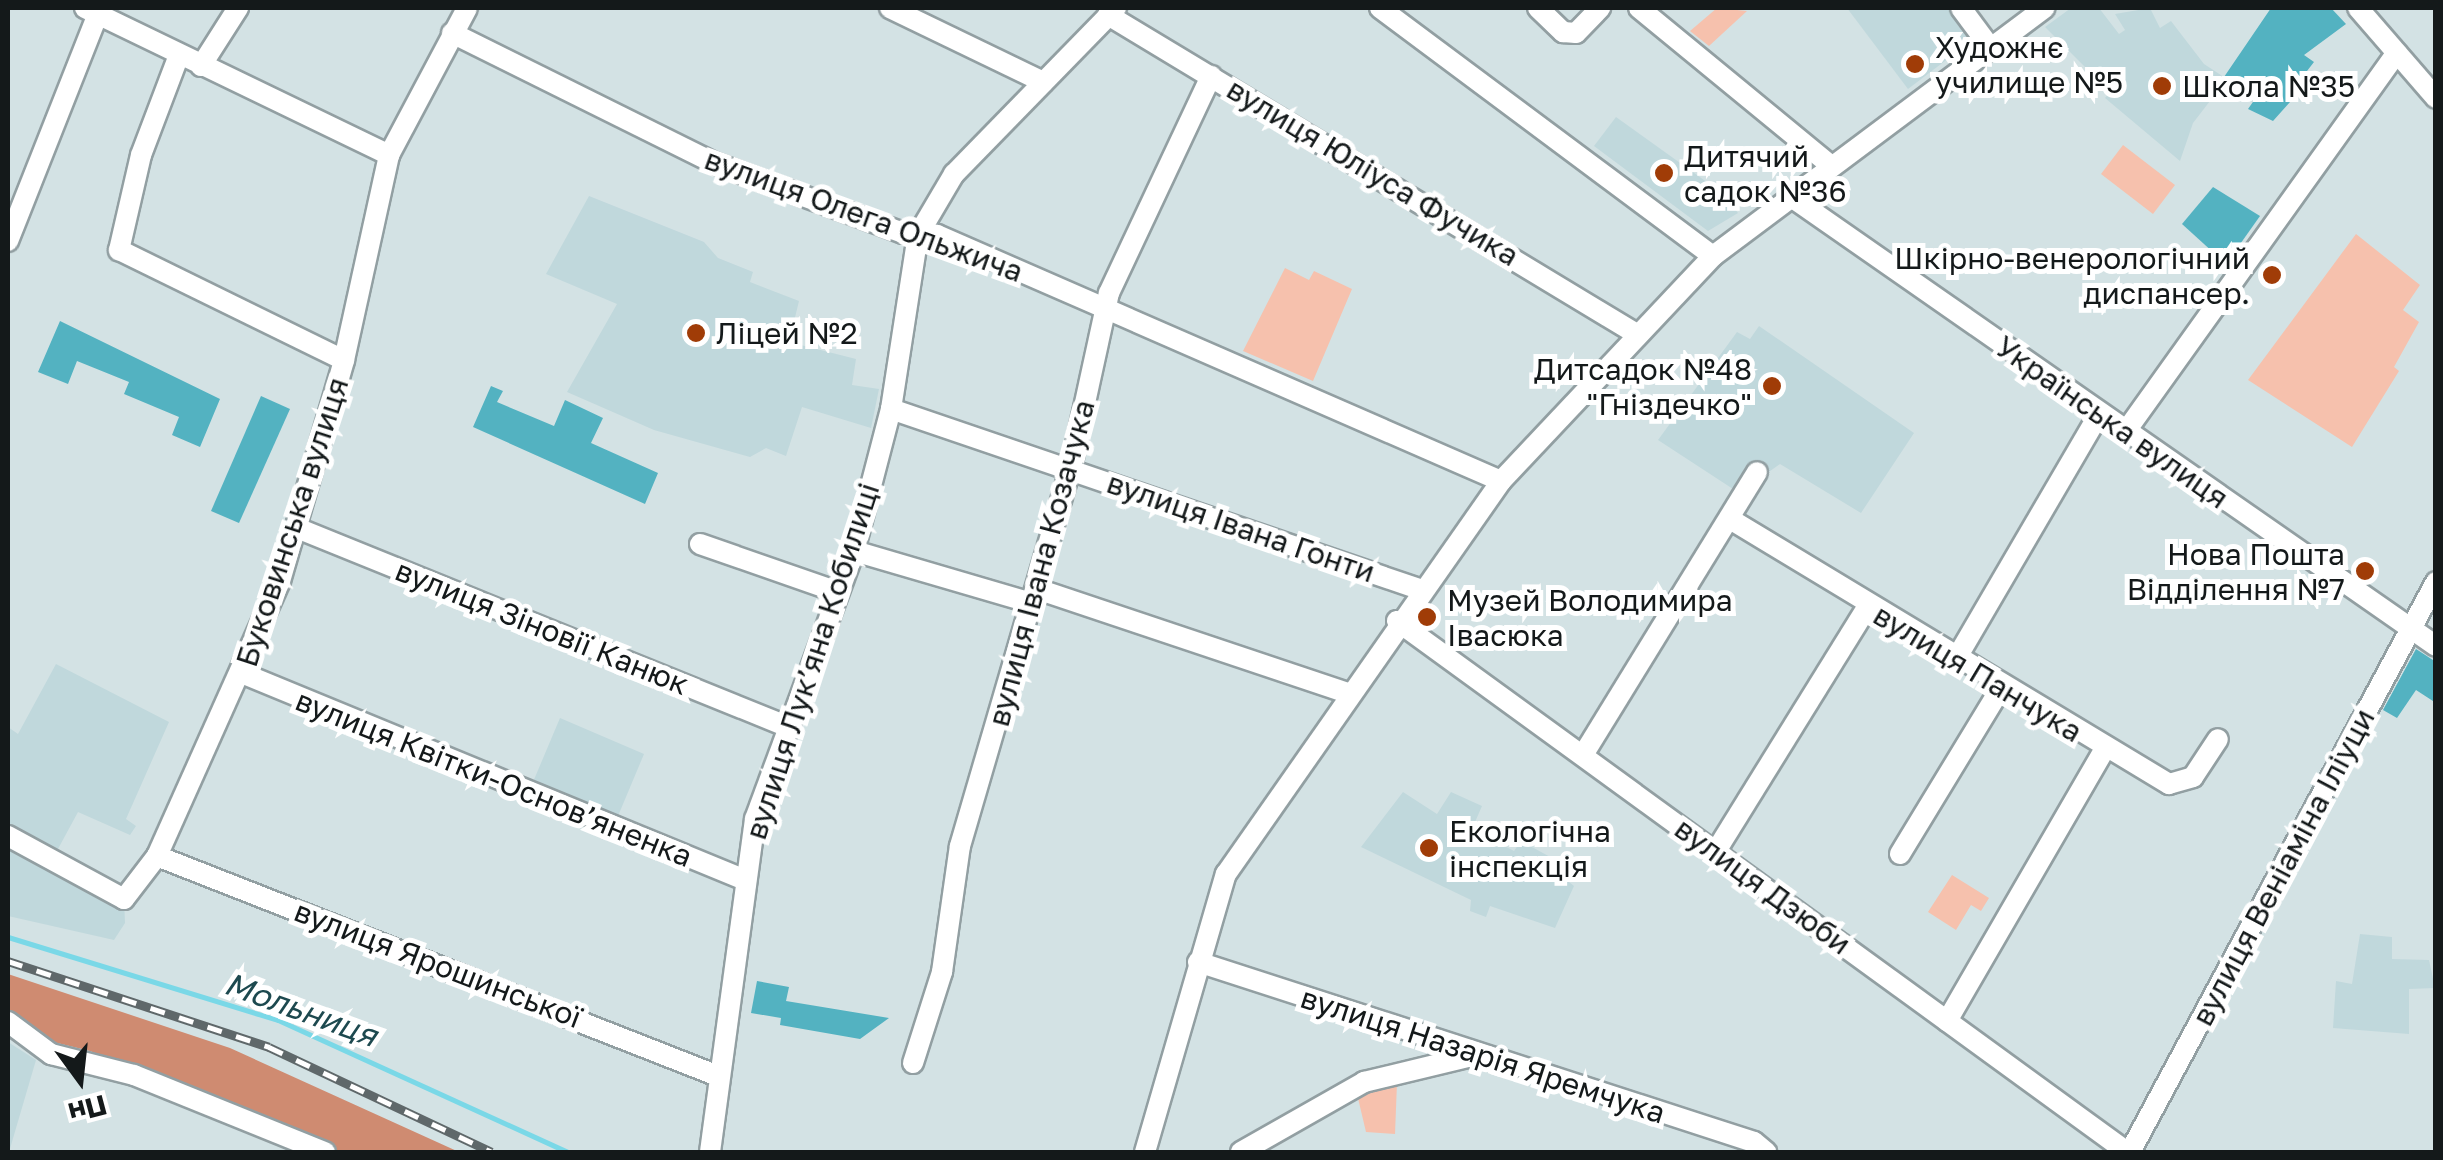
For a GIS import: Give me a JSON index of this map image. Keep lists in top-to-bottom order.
{
  "streets": {
    "street": [
      "вулиця Юліуса Фучика",
      "вулиця Олега Ольжича",
      "Українська вулиця",
      "Буковинська вулиця",
      "вулиця Івана Гонти",
      "вулиця Івана Козачука",
      "вулиця Зіновії Канюк",
      "вулиця Лукʼяна Кобилиці",
      "вулиця Панчука",
      "вулиця Квітки-Основʼяненка",
      "вулиця Веніаміна Іліуци",
      "вулиця Дзюби",
      "вулиця Ярошинської",
      "вулиця Назарія Яремчука"
    ]
  },
  "crossings": [
    ["вулиця Юліуса Фучика", "вулиця Івана Козачука"],
    ["вулиця Юліуса Фучика", "вулиця Лукʼяна Кобилиці"],
    ["вулиця Олега Ольжича", "Буковинська вулиця"],
    ["вулиця Олега Ольжича", "вулиця Івана Козачука"],
    ["вулиця Олега Ольжича", "вулиця Лукʼяна Кобилиці"],
    ["Українська вулиця", "вулиця Веніаміна Іліуци"],
    ["Буковинська вулиця", "вулиця Зіновії Канюк"],
    ["Буковинська вулиця", "вулиця Квітки-Основʼяненка"],
    ["Буковинська вулиця", "вулиця Ярошинської"],
    ["вулиця Івана Гонти", "вулиця Івана Козачука"],
    ["вулиця Івана Гонти", "вулиця Лукʼяна Кобилиці"],
    ["вулиця Зіновії Канюк", "вулиця Лукʼяна Кобилиці"],
    ["вулиця Лукʼяна Кобилиці", "вулиця Квітки-Основʼяненка"],
    ["вулиця Лукʼяна Кобилиці", "вулиця Ярошинської"],
    ["вулиця Веніаміна Іліуци", "вулиця Дзюби"]
  ],
  "water": ["Мольниця"],
  "places": [
    "Художнє училище №5",
    "Школа №35",
    "Дитячий садок №36",
    "Шкірно-венерологічний диспансер.",
    "Ліцей №2",
    "Дитсадок №48 \"Гніздечко\"",
    "Нова Пошта Відділення №7",
    "Музей Володимира Івасюка",
    "Екологічна інспекція"
  ],
  "north": "bottom"
}
